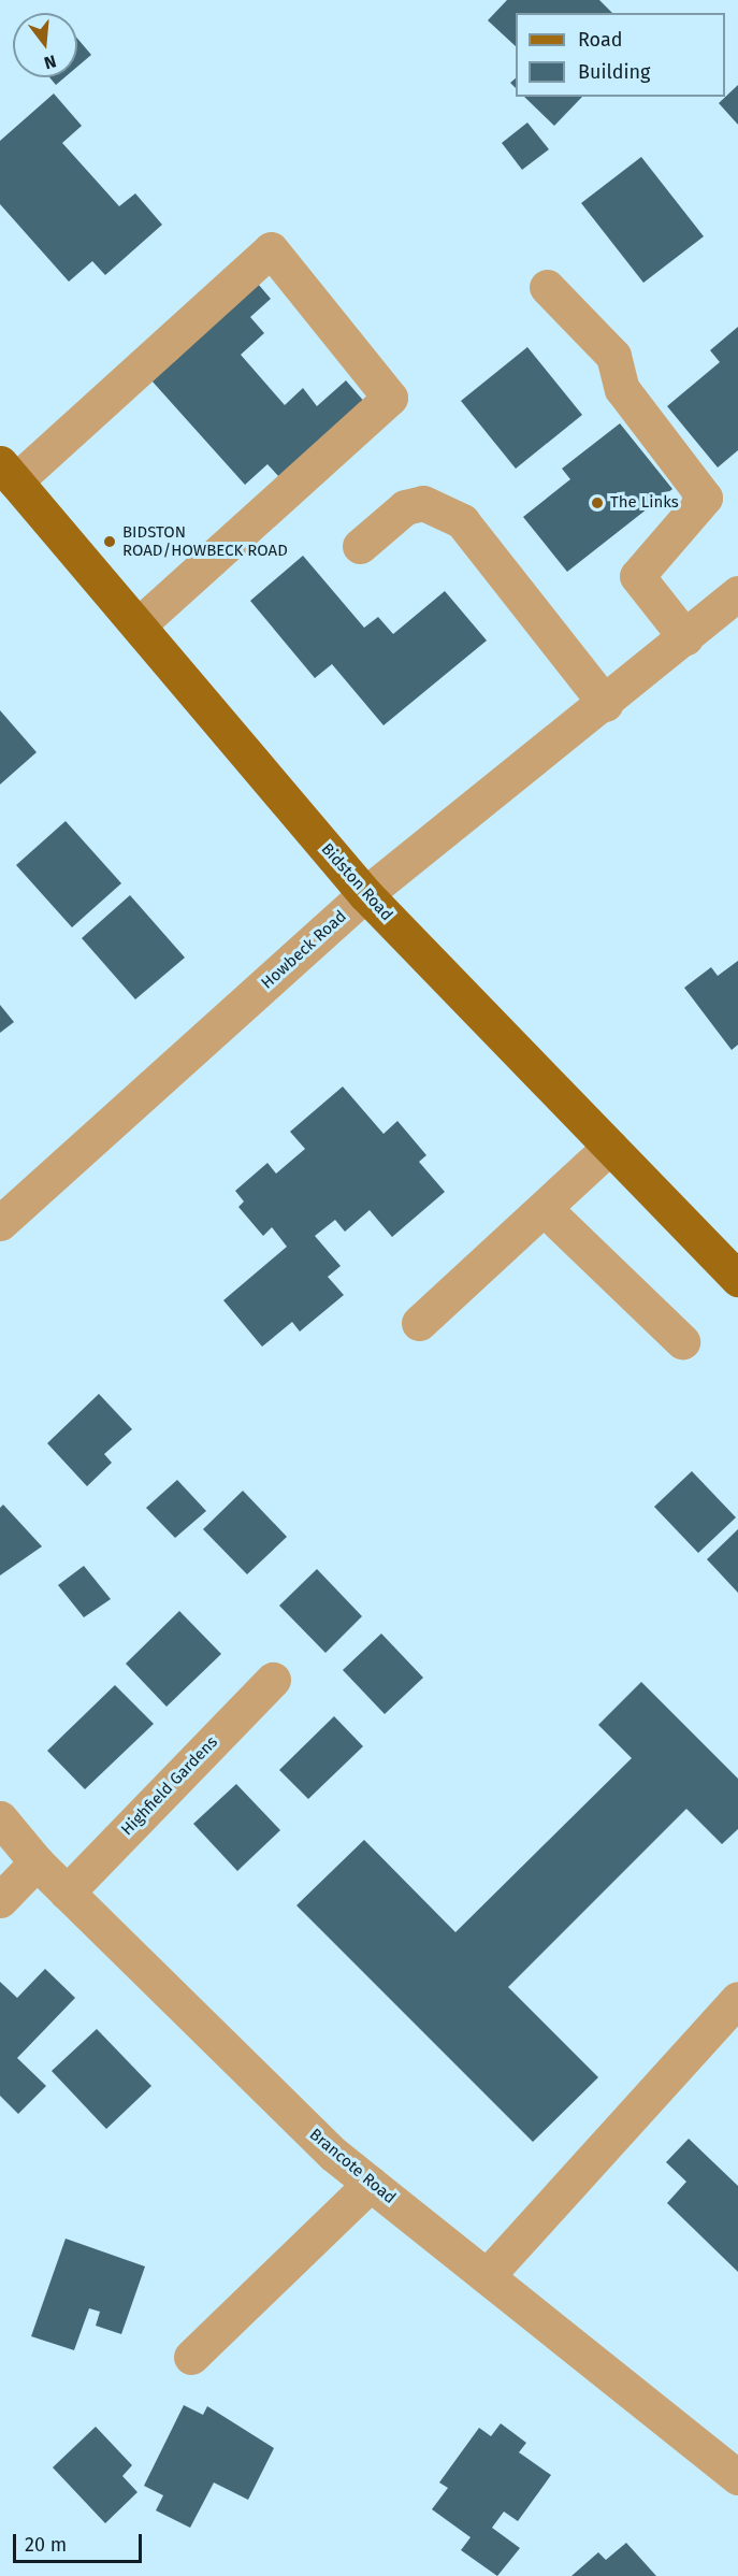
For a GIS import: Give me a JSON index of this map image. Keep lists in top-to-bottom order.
{
  "streets": {
    "main road": ["Bidston Road"],
    "street": ["Howbeck Road", "Highfield Gardens", "Brancote Road"]
  },
  "crossings": [
    ["Bidston Road", "Howbeck Road"],
    ["Highfield Gardens", "Brancote Road"]
  ],
  "places": ["The Links", "BIDSTON ROAD/HOWBECK ROAD"],
  "legend": ["Road", "Building"],
  "scale_bar": "20 m",
  "north": "bottom"
}
